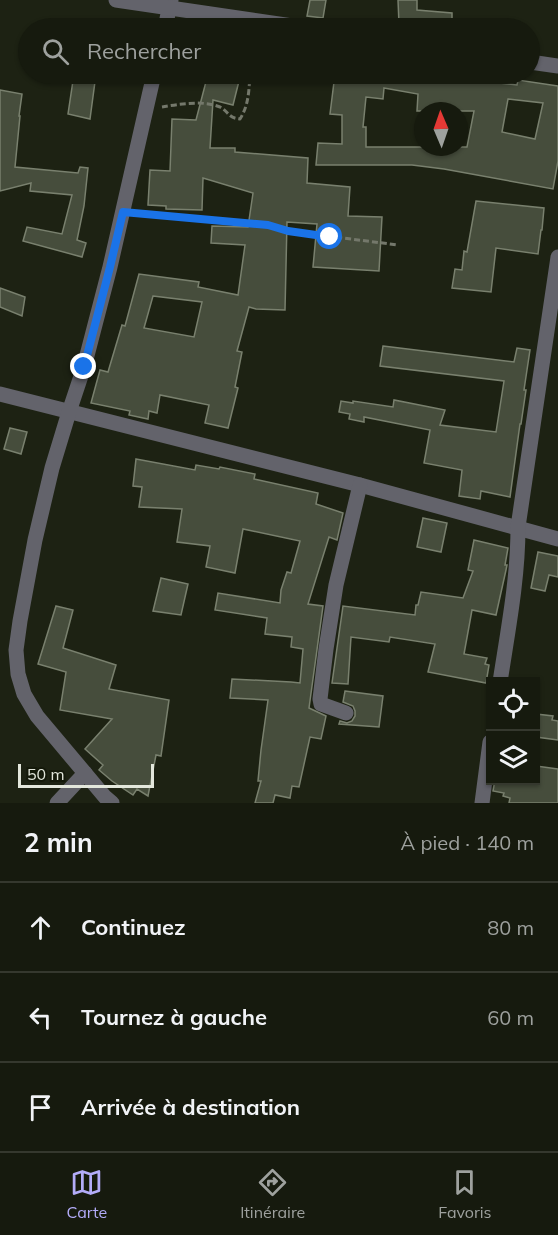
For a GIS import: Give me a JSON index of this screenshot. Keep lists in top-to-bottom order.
{
  "scale_bar": "50 m",
  "north": "top",
  "page": {
    "search": "Rechercher",
    "scale": "50 m",
    "heading": ["2 min", "À pied · 140 m"],
    "list": [
      ["Continuez", "80 m"],
      ["Tournez à gauche", "60 m"],
      "Arrivée à destination"
    ],
    "nav": ["Carte", "Itinéraire", "Favoris"]
  }
}
